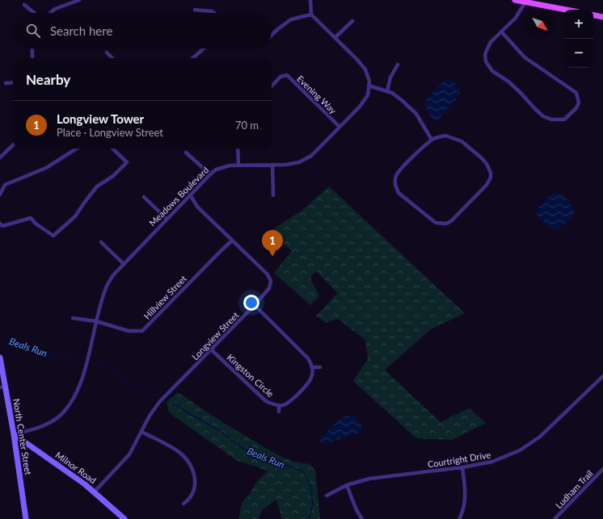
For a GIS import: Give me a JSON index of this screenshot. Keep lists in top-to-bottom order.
{
  "streets": {
    "main road": ["North Center Street", "Milnor Road"],
    "street": [
      "Evening Way",
      "Meadows Boulevard",
      "Hillview Street",
      "Longview Street",
      "Kingston Circle",
      "Courtright Drive",
      "Ludham Trail"
    ]
  },
  "crossings": [
    ["Evening Way", "Meadows Boulevard"],
    ["Meadows Boulevard", "Hillview Street"],
    ["Meadows Boulevard", "Longview Street"],
    ["Meadows Boulevard", "North Center Street"],
    ["Meadows Boulevard", "Milnor Road"],
    ["Hillview Street", "Longview Street"],
    ["Longview Street", "Kingston Circle"],
    ["Longview Street", "Milnor Road"],
    ["North Center Street", "Milnor Road"]
  ],
  "water": ["Beals Run"],
  "north": "bottom right",
  "page": {
    "map_buttons": ["+", "−"],
    "search": "Search here",
    "heading": "Nearby",
    "list": [
      {
        "mark": "1",
        "name": "Longview Tower",
        "note": "Place · Longview Street",
        "value": "70 m"
      }
    ],
    "pins": "1"
  }
}
